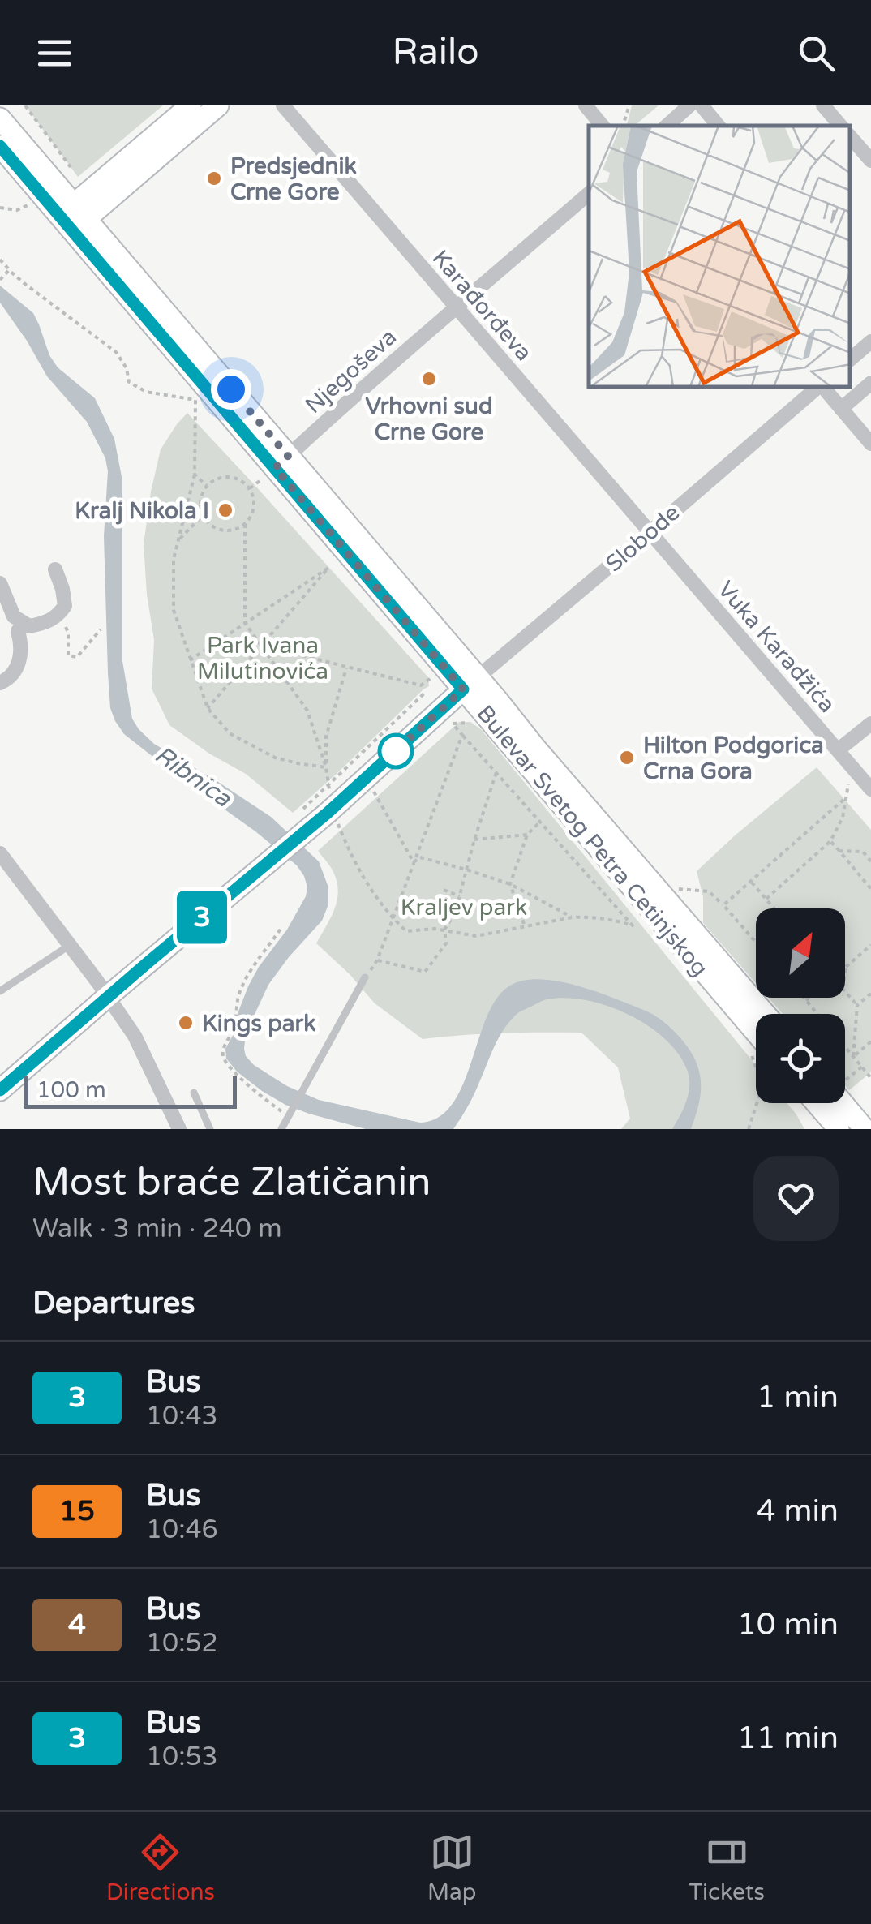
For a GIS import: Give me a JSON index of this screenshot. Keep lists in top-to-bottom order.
{
  "streets": {
    "main road": ["Bulevar Svetog Petra Cetinjskog"],
    "street": [
      "Karađorđeva",
      "Njegoševa",
      "Slobode",
      "Vuka Karadžića"
    ]
  },
  "crossings": [
    ["Karađorđeva", "Njegoševa"],
    ["Karađorđeva", "Slobode"],
    ["Karađorđeva", "Vuka Karadžića"],
    ["Njegoševa", "Bulevar Svetog Petra Cetinjskog"],
    ["Slobode", "Vuka Karadžića"],
    ["Slobode", "Bulevar Svetog Petra Cetinjskog"]
  ],
  "water": ["Ribnica"],
  "parks": ["Park Ivana Milutinovića", "Kraljev park"],
  "places": [
    "Predsjednik Crne Gore",
    "Vrhovni sud Crne Gore",
    "Kralj Nikola I",
    "Hilton Podgorica Crna Gora",
    "Kings park"
  ],
  "lines": ["bus line 3"],
  "scale_bar": "100 m",
  "north": "top right",
  "page": {
    "header": "Railo",
    "on_map": "3",
    "scale": "100 m",
    "heading": [
      ["Most braće Zlatičanin", "Walk · 3 min · 240 m"],
      "Departures"
    ],
    "list": [
      {
        "mark": "3",
        "name": "Bus",
        "note": "10:43",
        "value": "1 min"
      },
      {
        "mark": "15",
        "name": "Bus",
        "note": "10:46",
        "value": "4 min"
      },
      {
        "mark": "4",
        "name": "Bus",
        "note": "10:52",
        "value": "10 min"
      },
      {
        "mark": "3",
        "name": "Bus",
        "note": "10:53",
        "value": "11 min"
      }
    ],
    "tabs": ["Directions", "Map", "Tickets"]
  }
}
